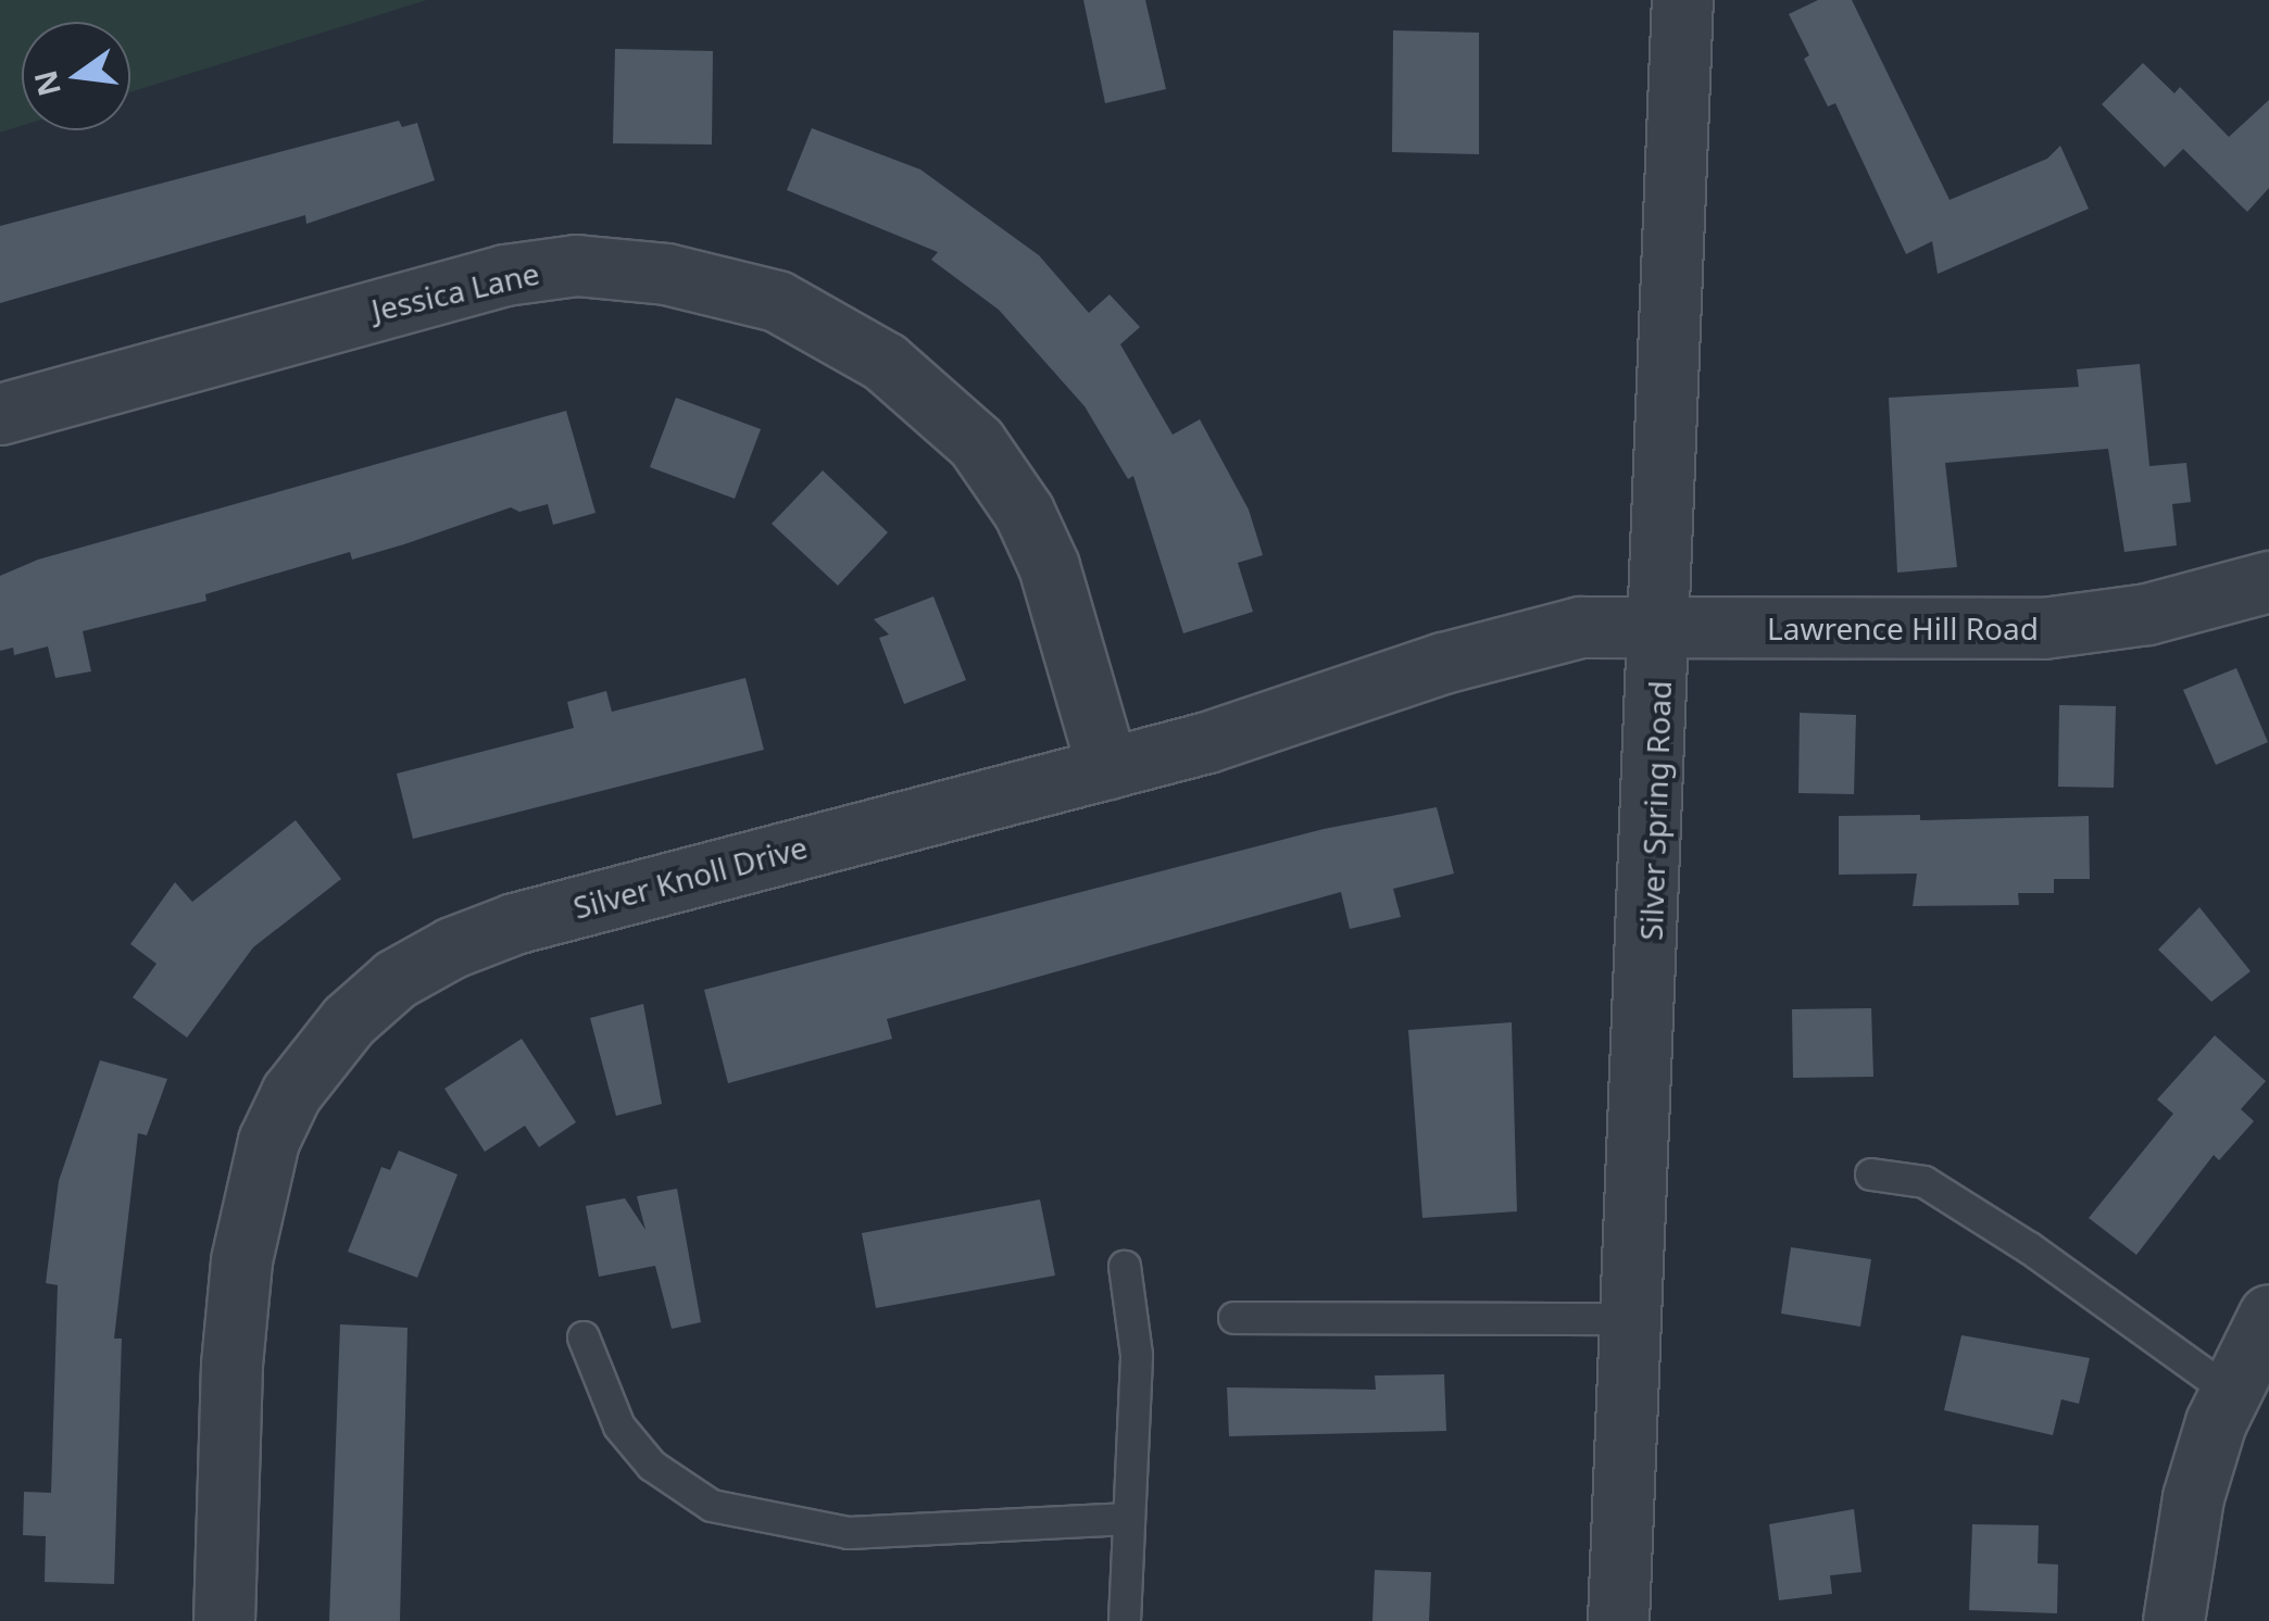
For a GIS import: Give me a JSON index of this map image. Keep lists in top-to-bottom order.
{
  "streets": {
    "street": [
      "Jessica Lane",
      "Lawrence Hill Road",
      "Silver Spring Road",
      "Silver Knoll Drive"
    ]
  },
  "crossings": [
    ["Jessica Lane", "Silver Knoll Drive"],
    ["Lawrence Hill Road", "Silver Spring Road"],
    ["Lawrence Hill Road", "Silver Knoll Drive"],
    ["Silver Spring Road", "Silver Knoll Drive"]
  ],
  "north": "left"
}
